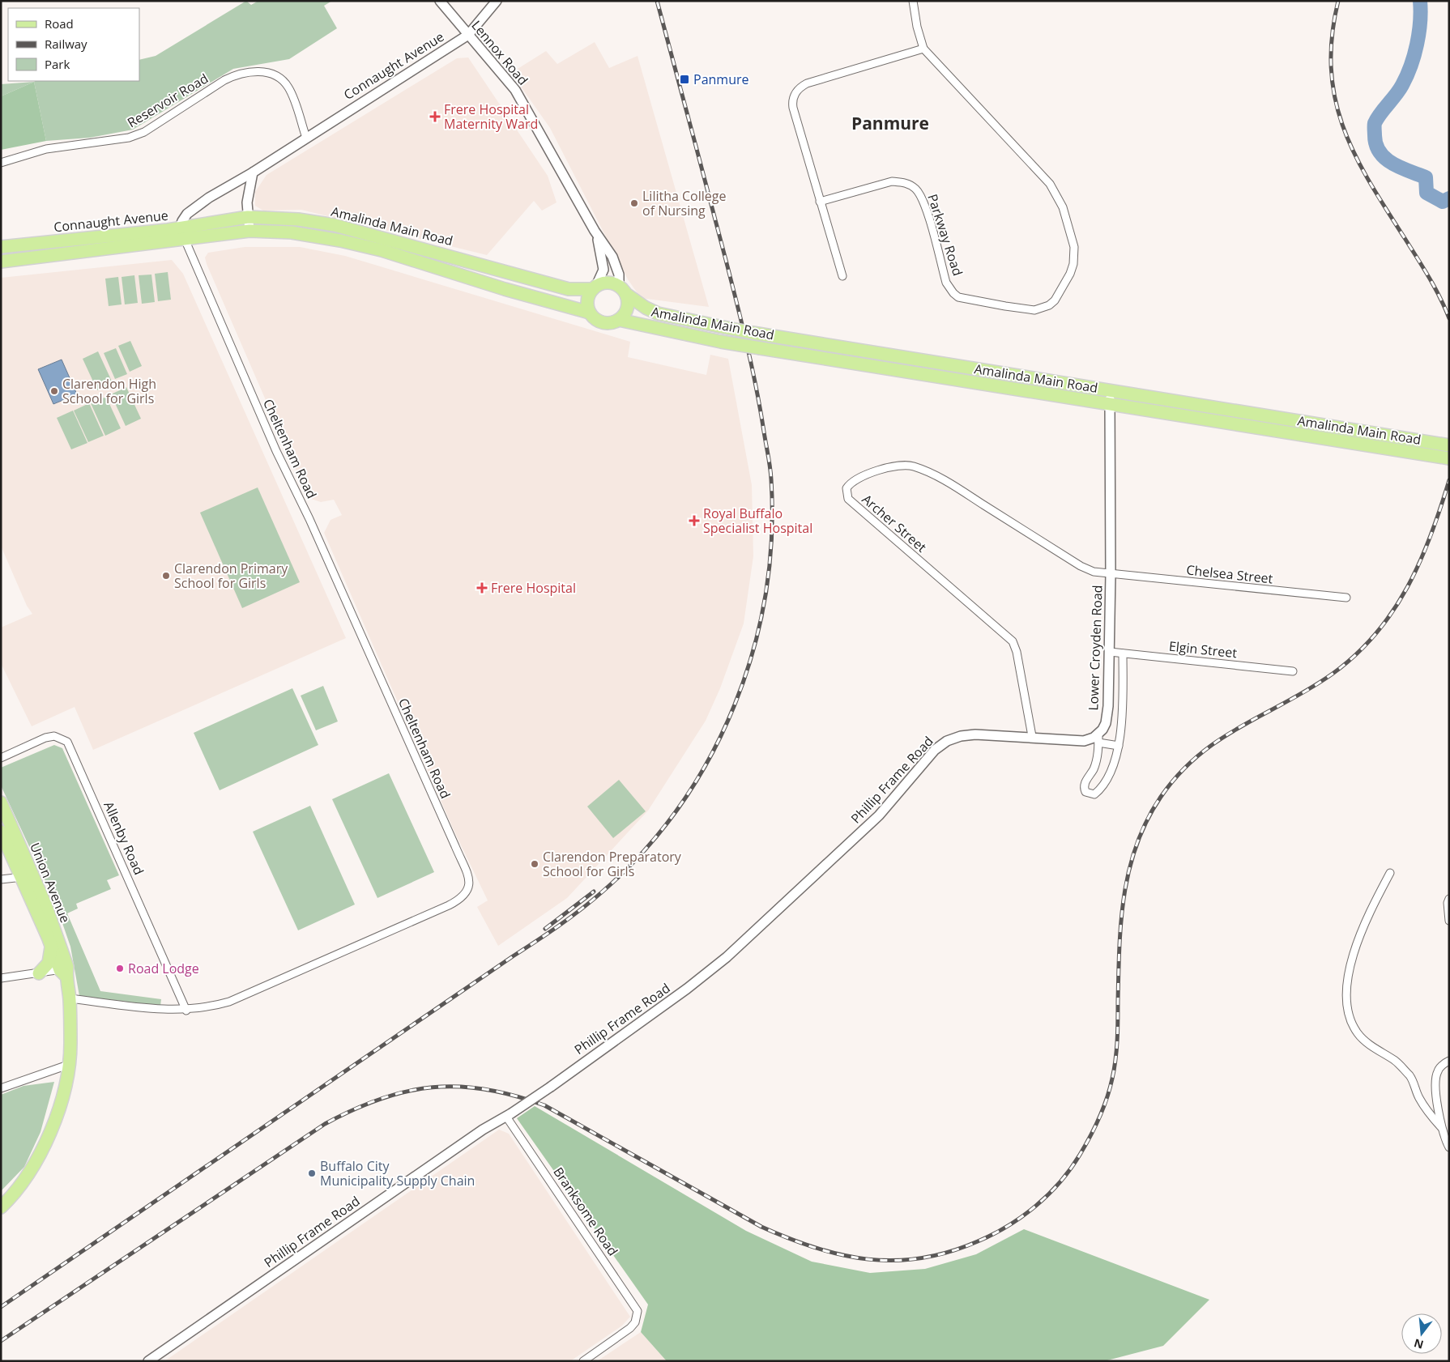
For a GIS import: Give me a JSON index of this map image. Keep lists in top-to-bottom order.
{
  "streets": {
    "main road": ["Connaught Avenue", "Amalinda Main Road", "Union Avenue"],
    "street": [
      "Lennox Road",
      "Reservoir Road",
      "Parkway Road",
      "Cheltenham Road",
      "Archer Street",
      "Chelsea Street",
      "Lower Croyden Road",
      "Elgin Street",
      "Phillip Frame Road",
      "Allenby Road",
      "Branksome Road"
    ]
  },
  "crossings": [
    ["Lennox Road", "Connaught Avenue"],
    ["Lennox Road", "Amalinda Main Road"],
    ["Connaught Avenue", "Reservoir Road"],
    ["Connaught Avenue", "Amalinda Main Road"],
    ["Connaught Avenue", "Cheltenham Road"],
    ["Amalinda Main Road", "Cheltenham Road"],
    ["Amalinda Main Road", "Lower Croyden Road"],
    ["Cheltenham Road", "Allenby Road"],
    ["Cheltenham Road", "Union Avenue"],
    ["Archer Street", "Chelsea Street"],
    ["Archer Street", "Lower Croyden Road"],
    ["Archer Street", "Phillip Frame Road"],
    ["Chelsea Street", "Lower Croyden Road"],
    ["Lower Croyden Road", "Elgin Street"],
    ["Lower Croyden Road", "Phillip Frame Road"],
    ["Phillip Frame Road", "Branksome Road"]
  ],
  "districts": ["Panmure"],
  "places": {
    "transit": ["Panmure"],
    "health": ["Frere Hospital Maternity Ward", "Royal Buffalo Specialist Hospital", "Frere Hospital"],
    "other": [
      "Lilitha College of Nursing",
      "Clarendon High School for Girls",
      "Clarendon Primary School for Girls",
      "Clarendon Preparatory School for Girls",
      "Road Lodge",
      "Buffalo City Municipality Supply Chain"
    ]
  },
  "legend": ["Road", "Railway", "Park"],
  "north": "bottom"
}
